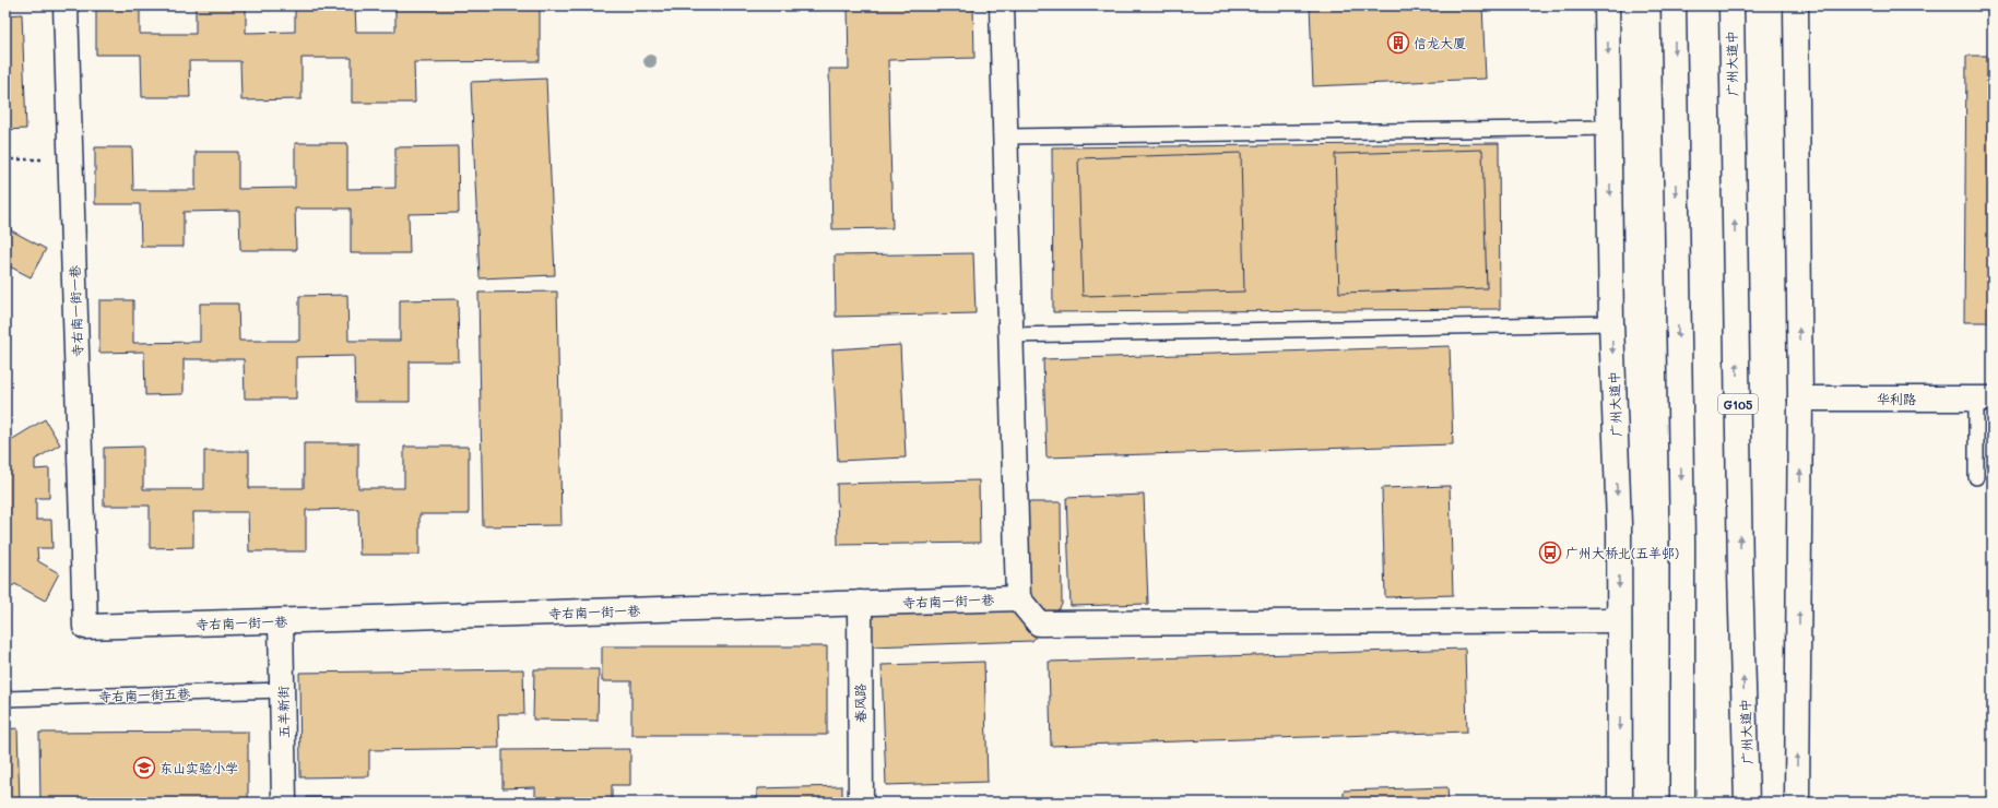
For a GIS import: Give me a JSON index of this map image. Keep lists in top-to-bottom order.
{
  "streets": {
    "main road": [
      "广州大道中",
      "寺右南一街一巷",
      "华利路",
      "G105",
      "春风路",
      "五羊新街"
    ],
    "lane": ["寺右南一街五巷"]
  },
  "crossings": [
    ["寺右南一街一巷", "春风路"],
    ["寺右南一街一巷", "五羊新街"],
    ["寺右南一街五巷", "五羊新街"]
  ],
  "places": {
    "building": ["信龙大厦"],
    "bus stop": ["广州大桥北(五羊邨)"],
    "school or university": ["东山实验小学"]
  }
}
